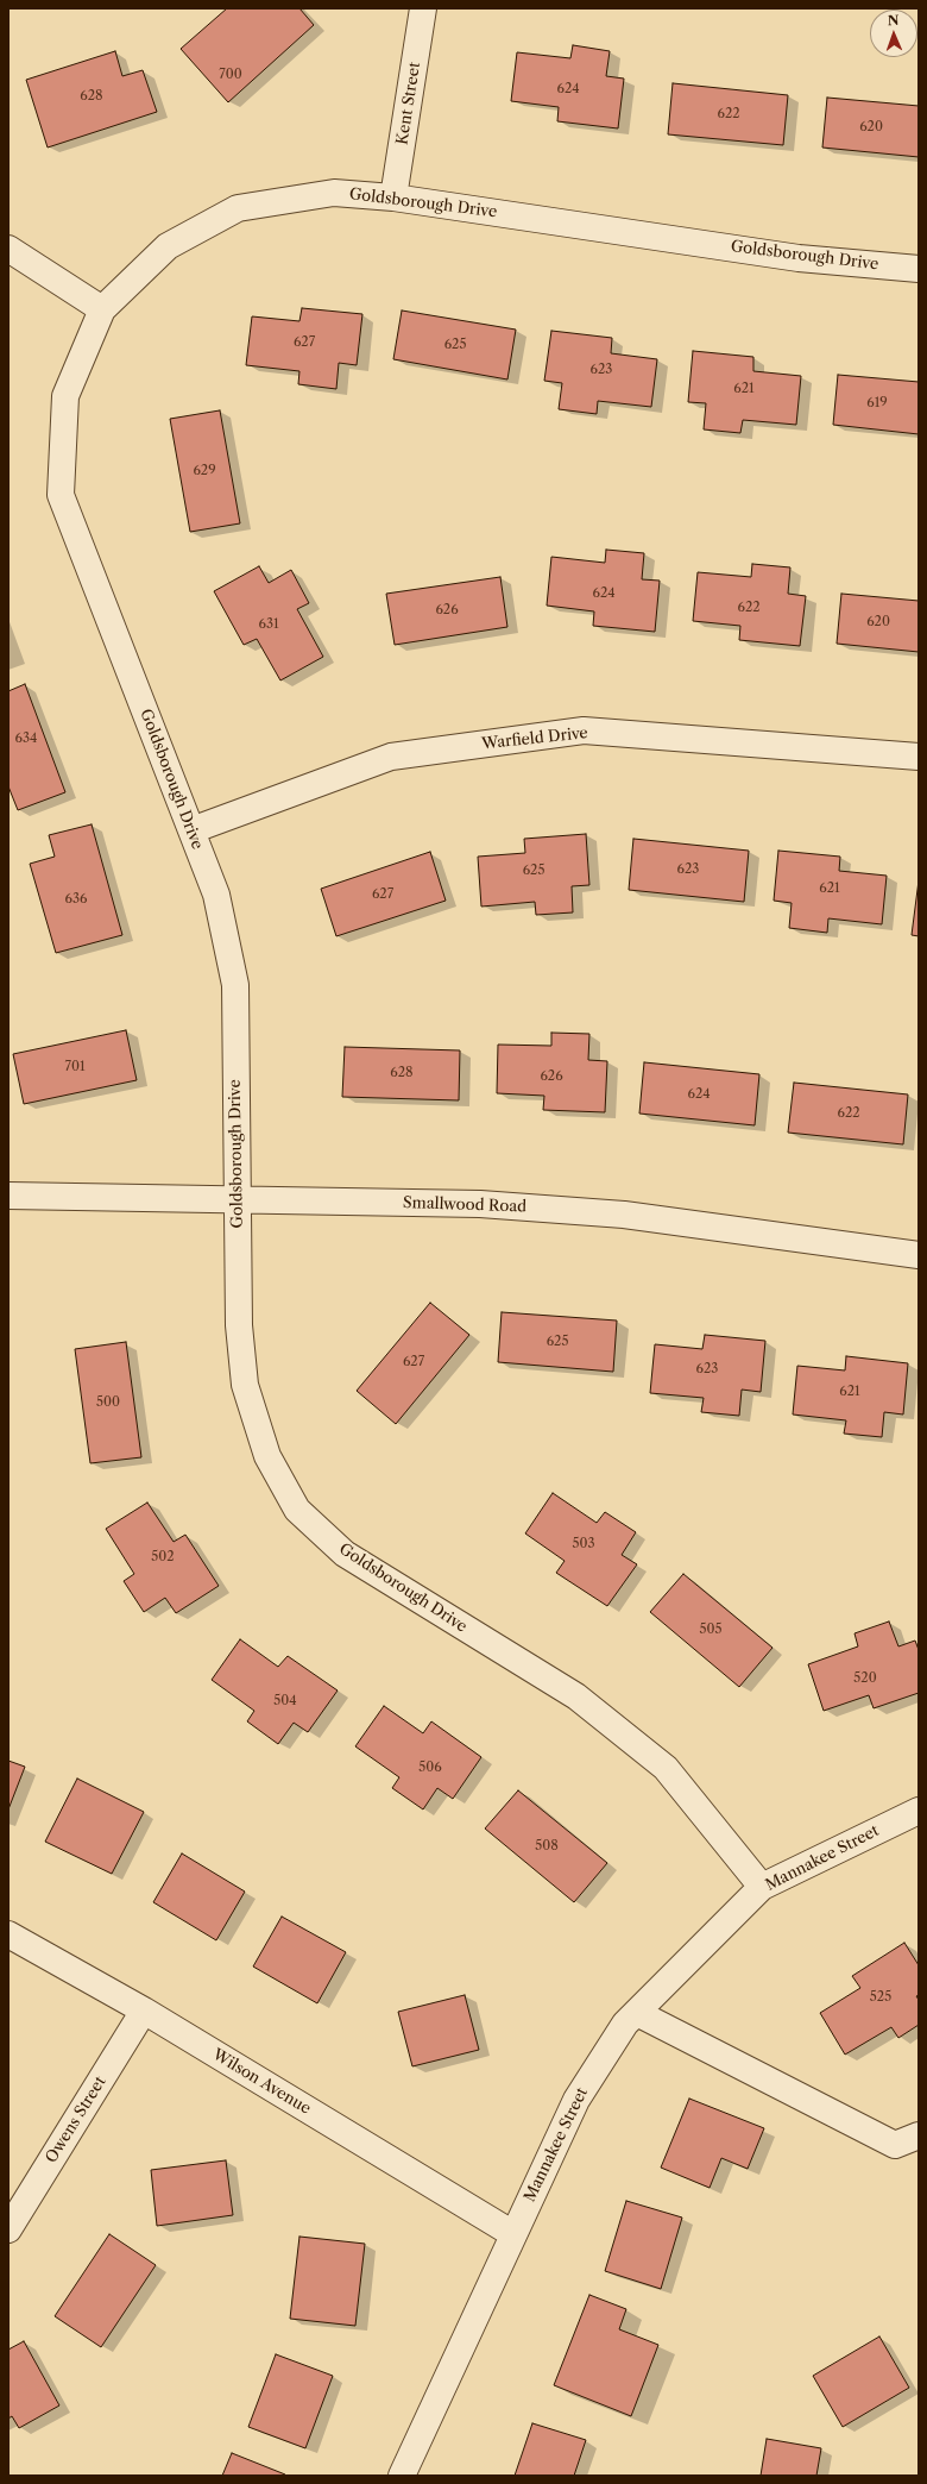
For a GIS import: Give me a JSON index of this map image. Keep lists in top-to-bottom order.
{
  "streets": {
    "street": [
      "Kent Street",
      "Goldsborough Drive",
      "Warfield Drive",
      "Smallwood Road",
      "Mannakee Street",
      "Wilson Avenue",
      "Owens Street"
    ]
  },
  "crossings": [
    ["Kent Street", "Goldsborough Drive"],
    ["Goldsborough Drive", "Warfield Drive"],
    ["Goldsborough Drive", "Smallwood Road"],
    ["Goldsborough Drive", "Mannakee Street"],
    ["Mannakee Street", "Wilson Avenue"],
    ["Wilson Avenue", "Owens Street"]
  ],
  "house_numbers": [
    "700",
    "624",
    "628",
    "622",
    "620",
    "627",
    "625",
    "623",
    "621",
    "619",
    "629",
    "624",
    "622",
    "626",
    "620",
    "631",
    "634",
    "623",
    "625",
    "621",
    "627",
    "636",
    "701",
    "628",
    "626",
    "624",
    "622",
    "625",
    "627",
    "623",
    "621",
    "500",
    "503",
    "502",
    "505",
    "520",
    "504",
    "506",
    "508",
    "525"
  ],
  "north": "top"
}
